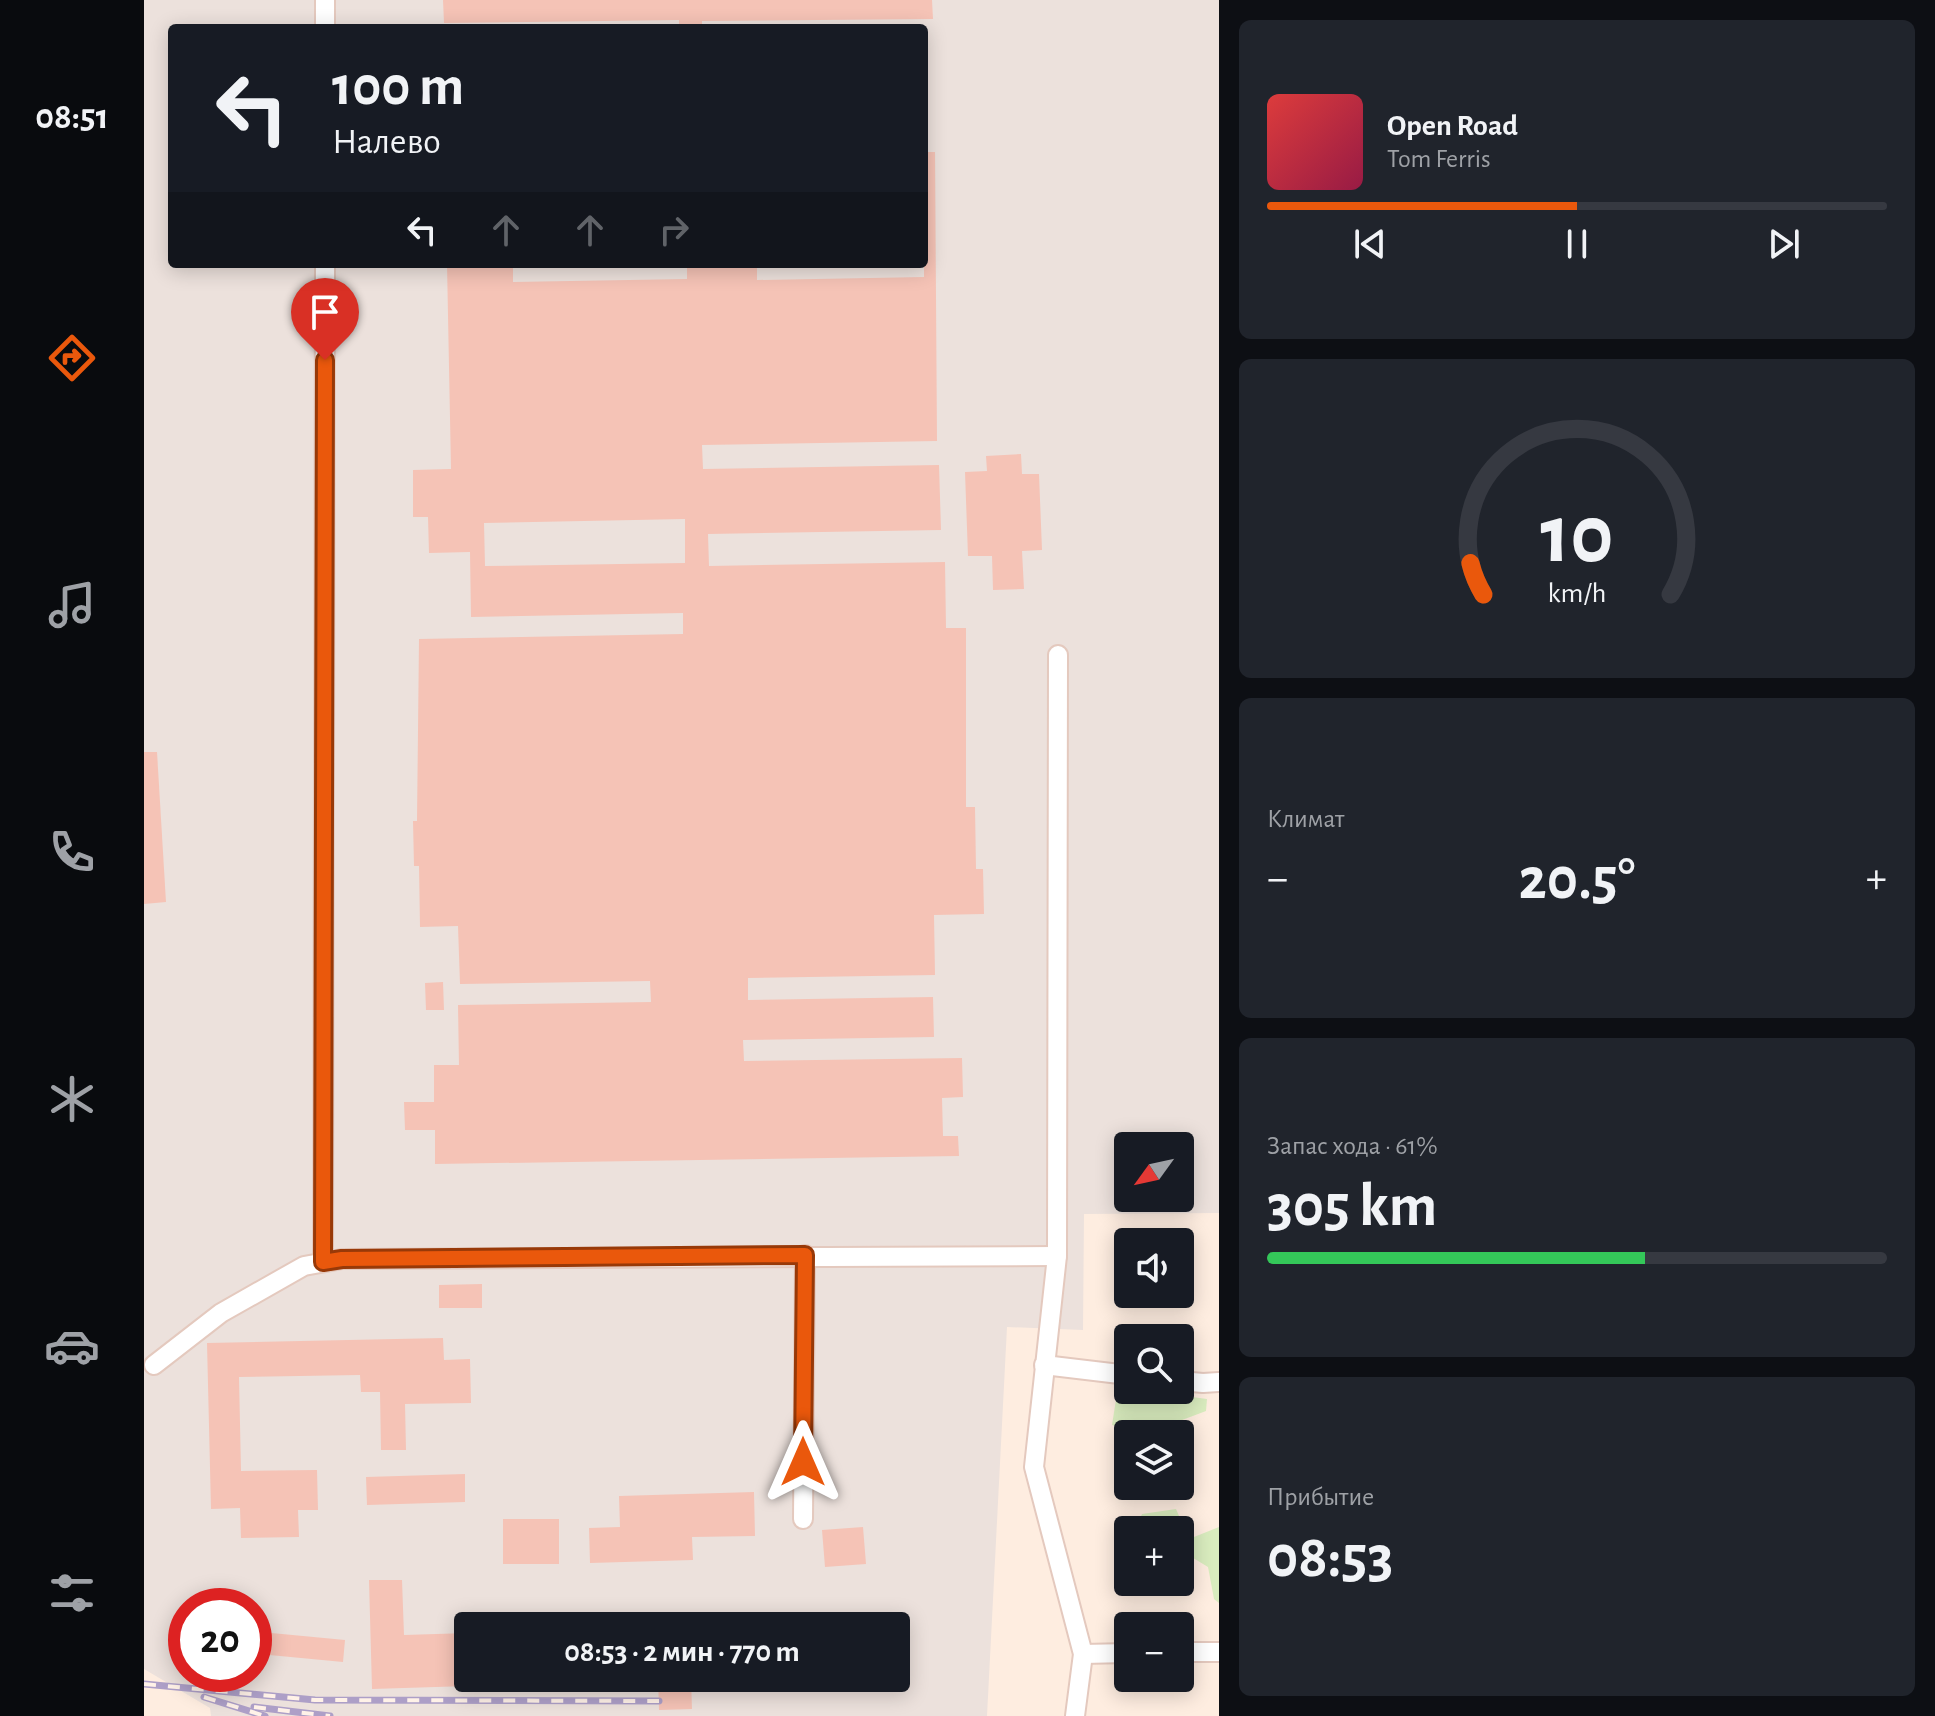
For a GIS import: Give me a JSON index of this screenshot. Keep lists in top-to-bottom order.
{
  "north": "bottom left",
  "page": {
    "tabs": "08:51",
    "turn": ["100 m", "Налево"],
    "song": ["Open Road", "Tom Ferris"],
    "tile": [
      "Климат",
      ["Запас хода · 61%", "305 km"],
      ["Прибытие", "08:53"]
    ],
    "heat": ["−", "20.5°", "+"],
    "map_buttons": ["+", "−"],
    "limit": "20",
    "trip": "08:53 · 2 мин · 770 m",
    "gauge": ["10", "km/h"]
  }
}
